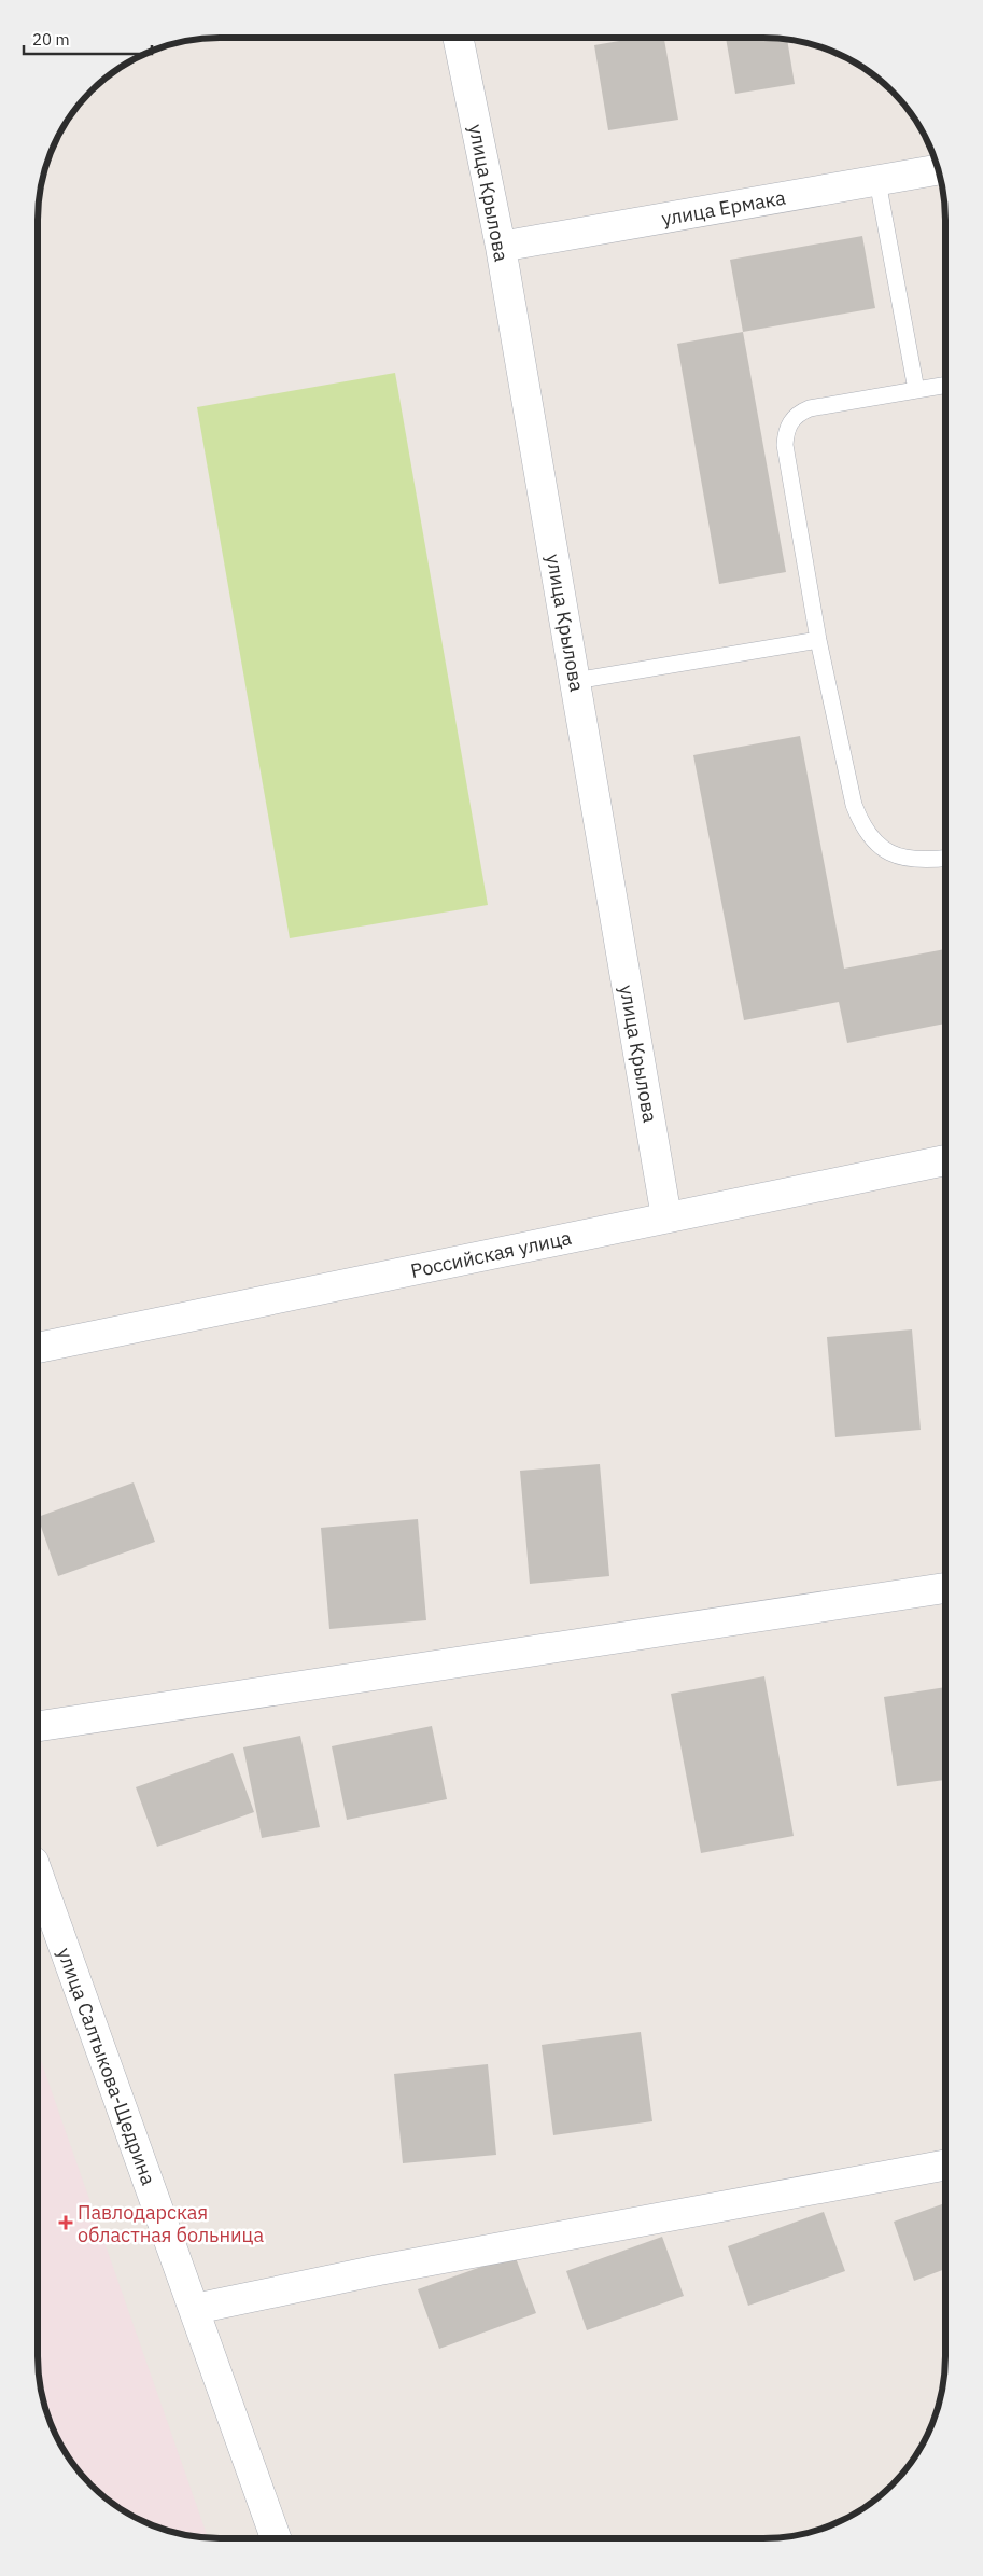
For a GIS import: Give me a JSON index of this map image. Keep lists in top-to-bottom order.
{
  "streets": {
    "street": [
      "улица Крылова",
      "улица Ермака",
      "Российская улица",
      "улица Салтыкова-Щедрина"
    ]
  },
  "crossings": [
    ["улица Крылова", "улица Ермака"],
    ["улица Крылова", "Российская улица"]
  ],
  "places": {
    "health": ["Павлодарская областная больница"]
  },
  "scale_bar": "20 m"
}
